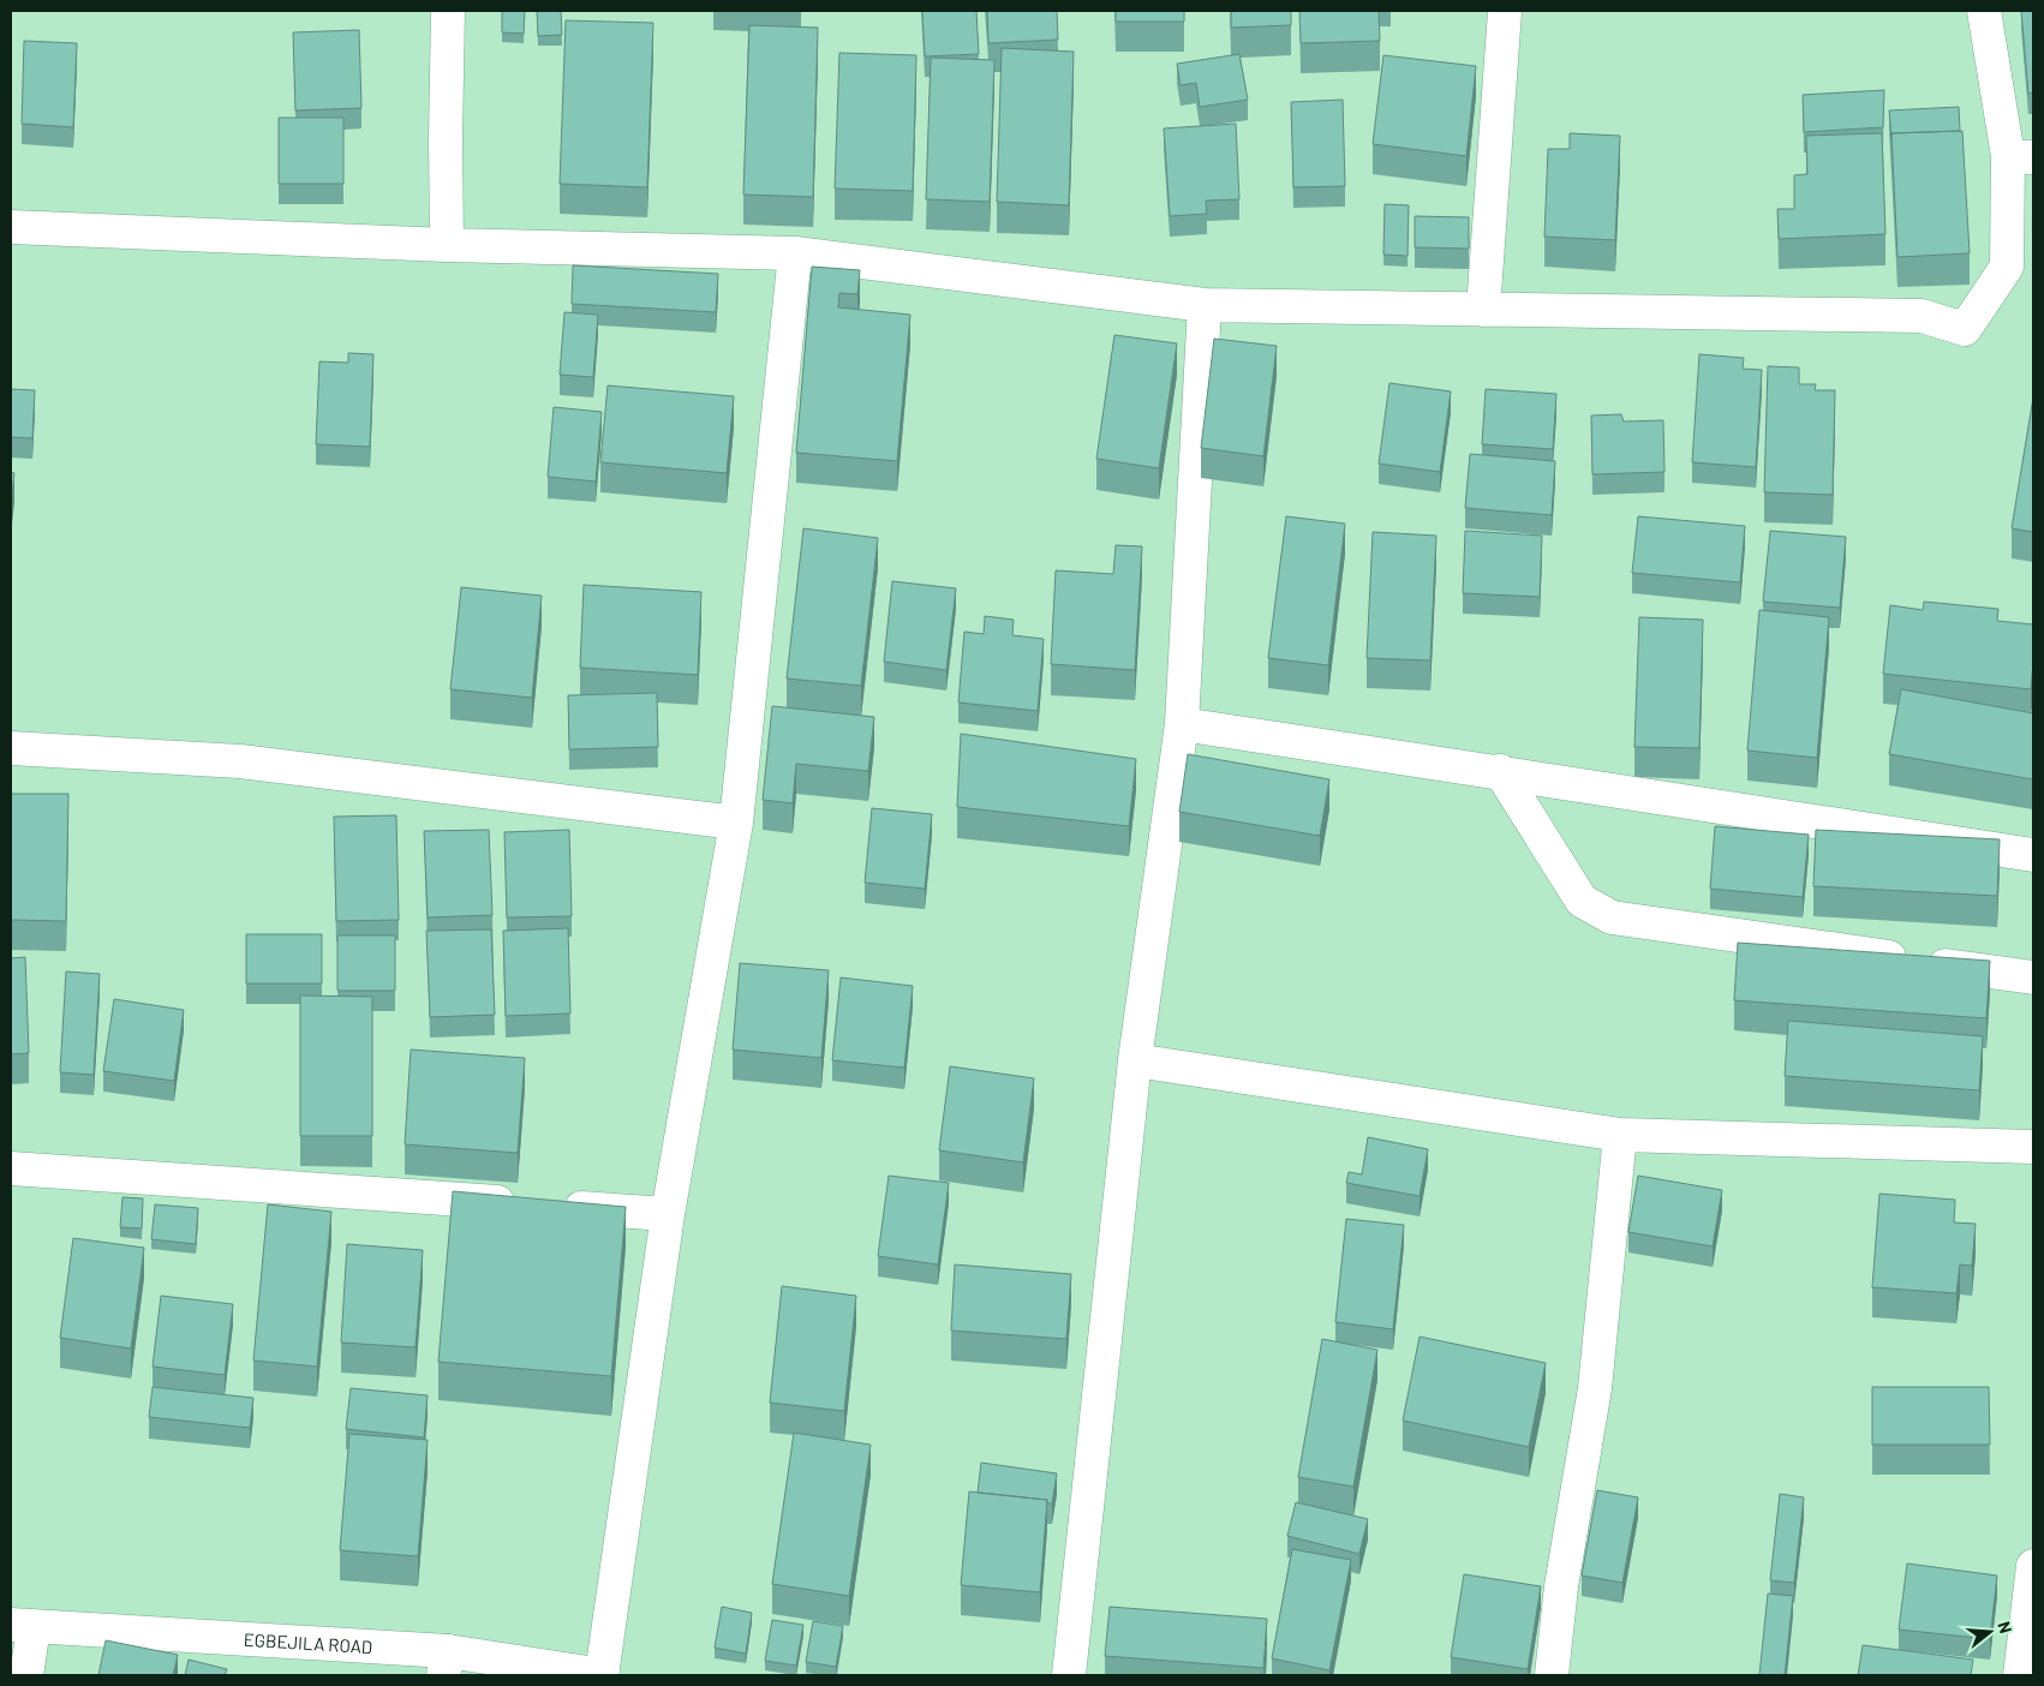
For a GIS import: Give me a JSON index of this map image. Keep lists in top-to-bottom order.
{
  "streets": {
    "street": ["EGBEJILA ROAD"]
  },
  "north": "right"
}
